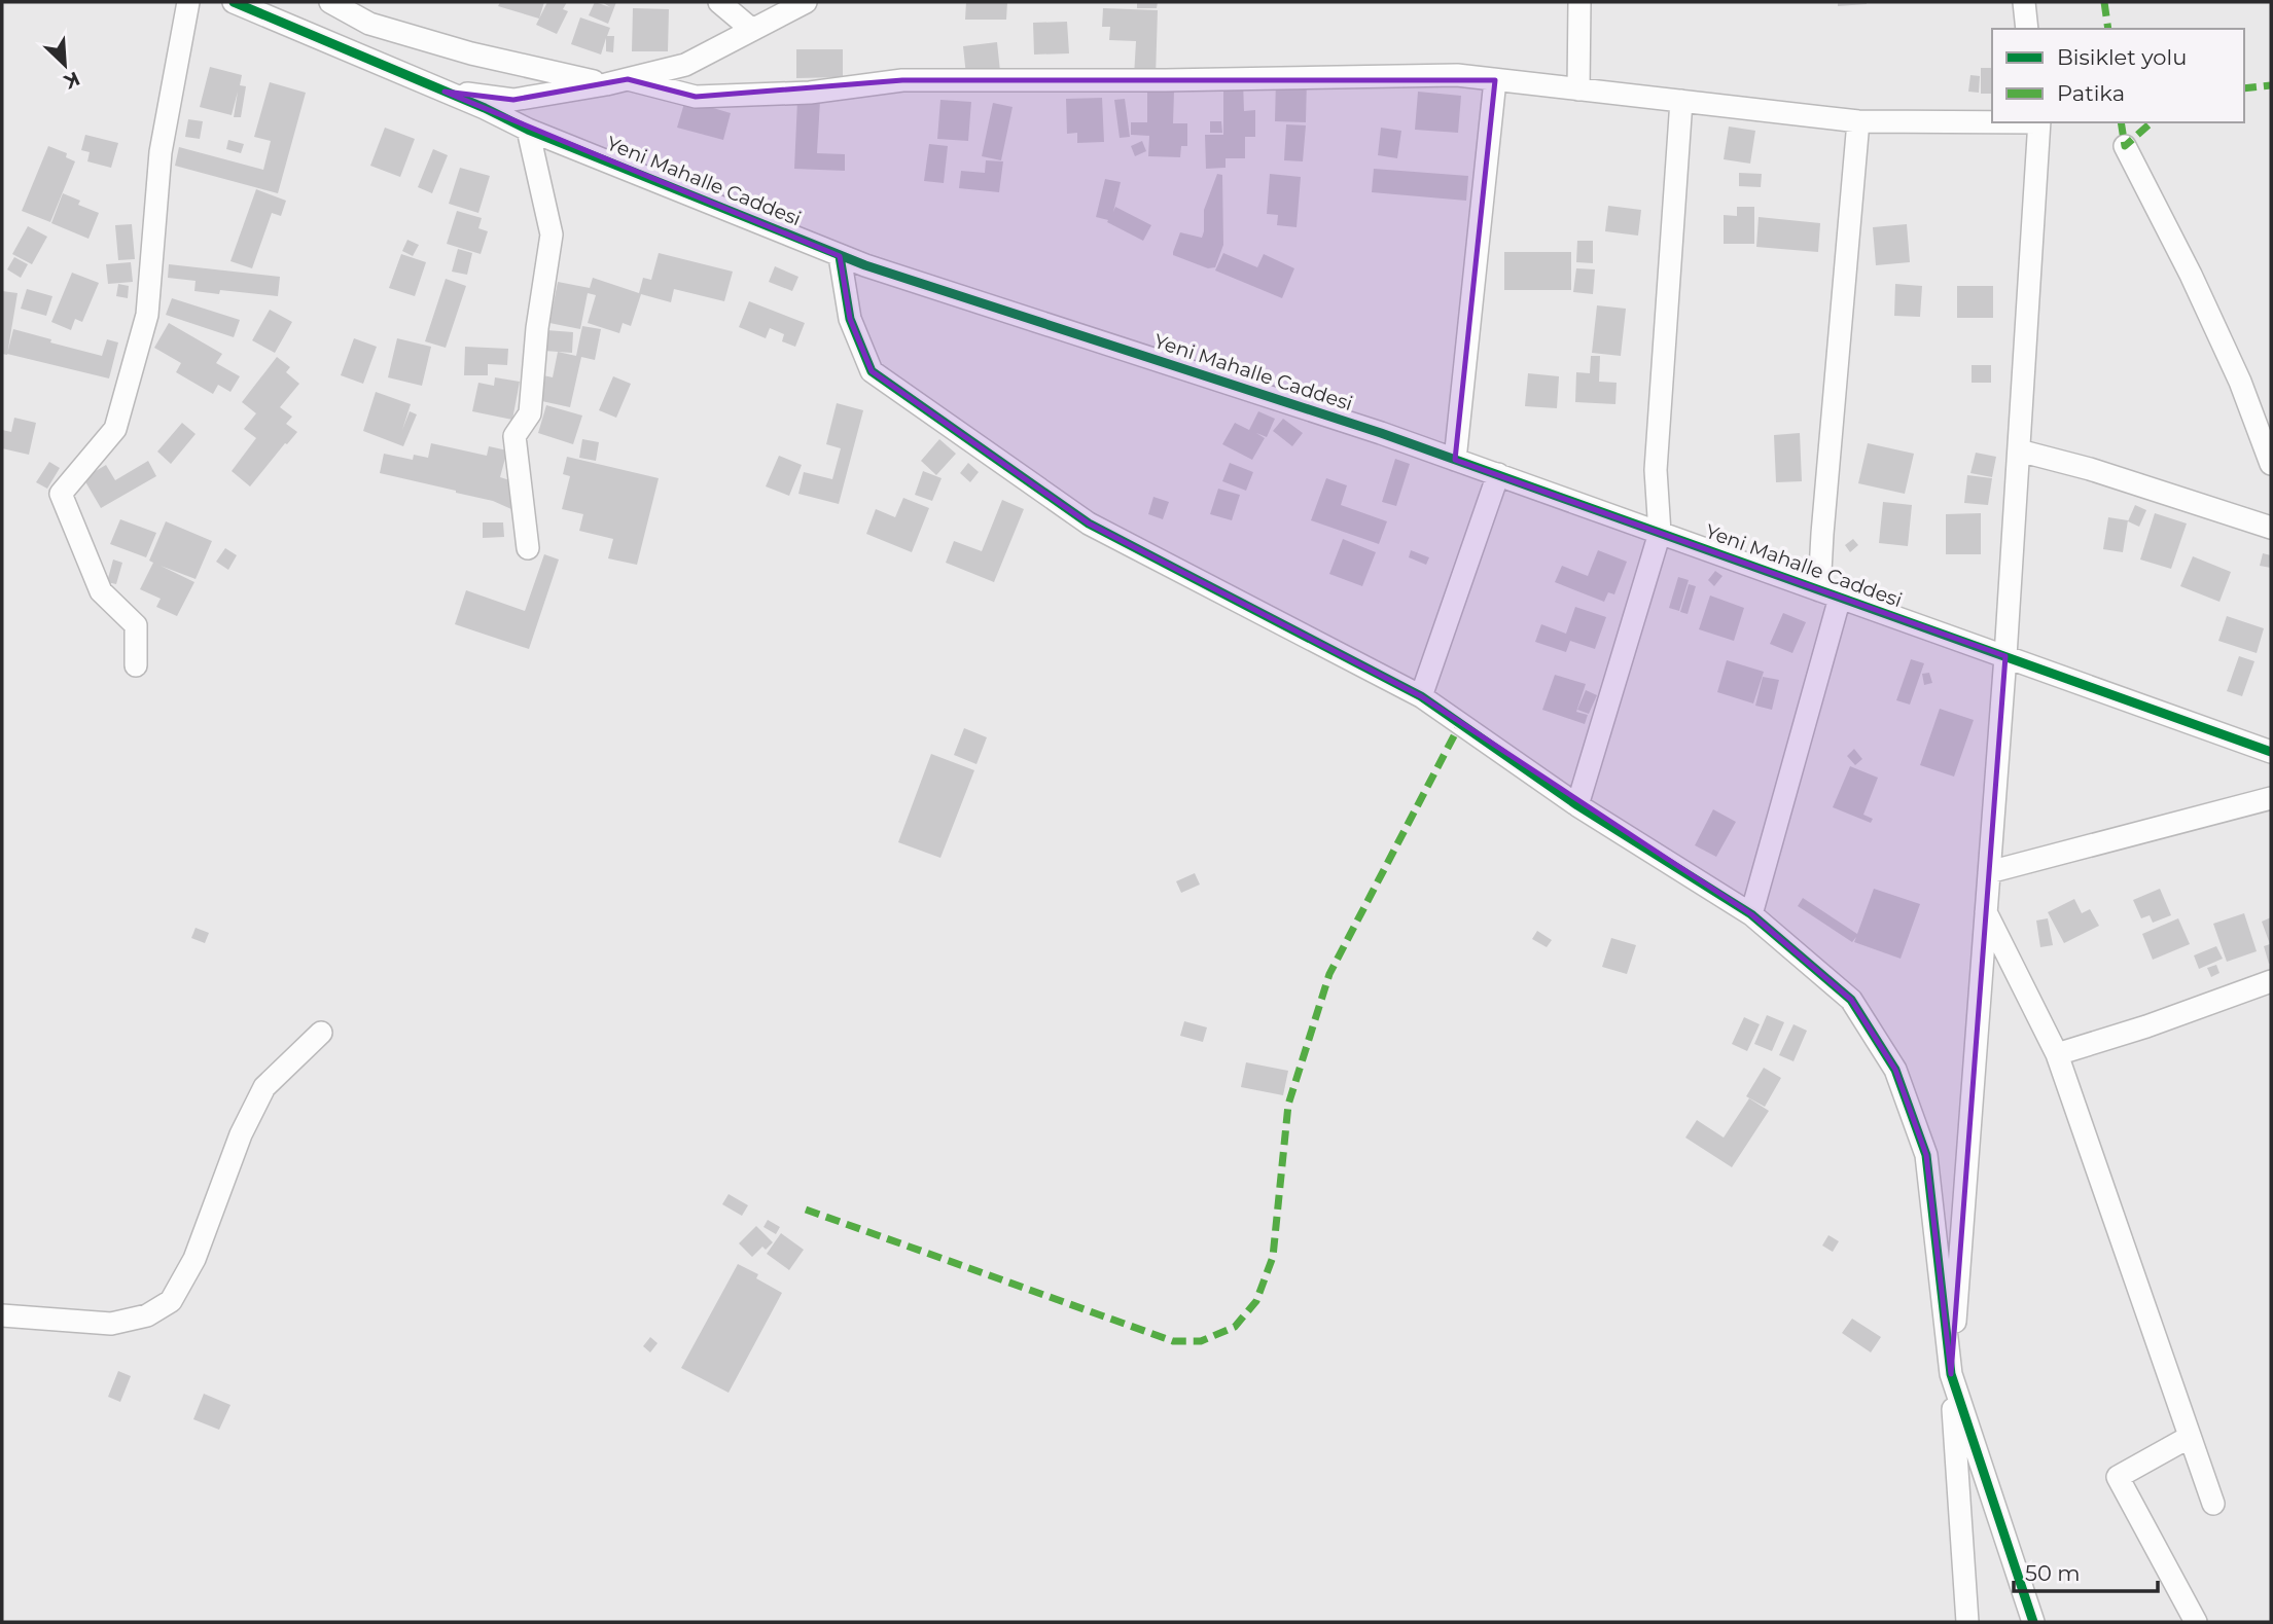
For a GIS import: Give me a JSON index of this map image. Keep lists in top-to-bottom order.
{
  "streets": {
    "street": ["Yeni Mahalle Caddesi"]
  },
  "legend": ["Bisiklet yolu", "Patika"],
  "scale_bar": "50 m",
  "north": "bottom right"
}
